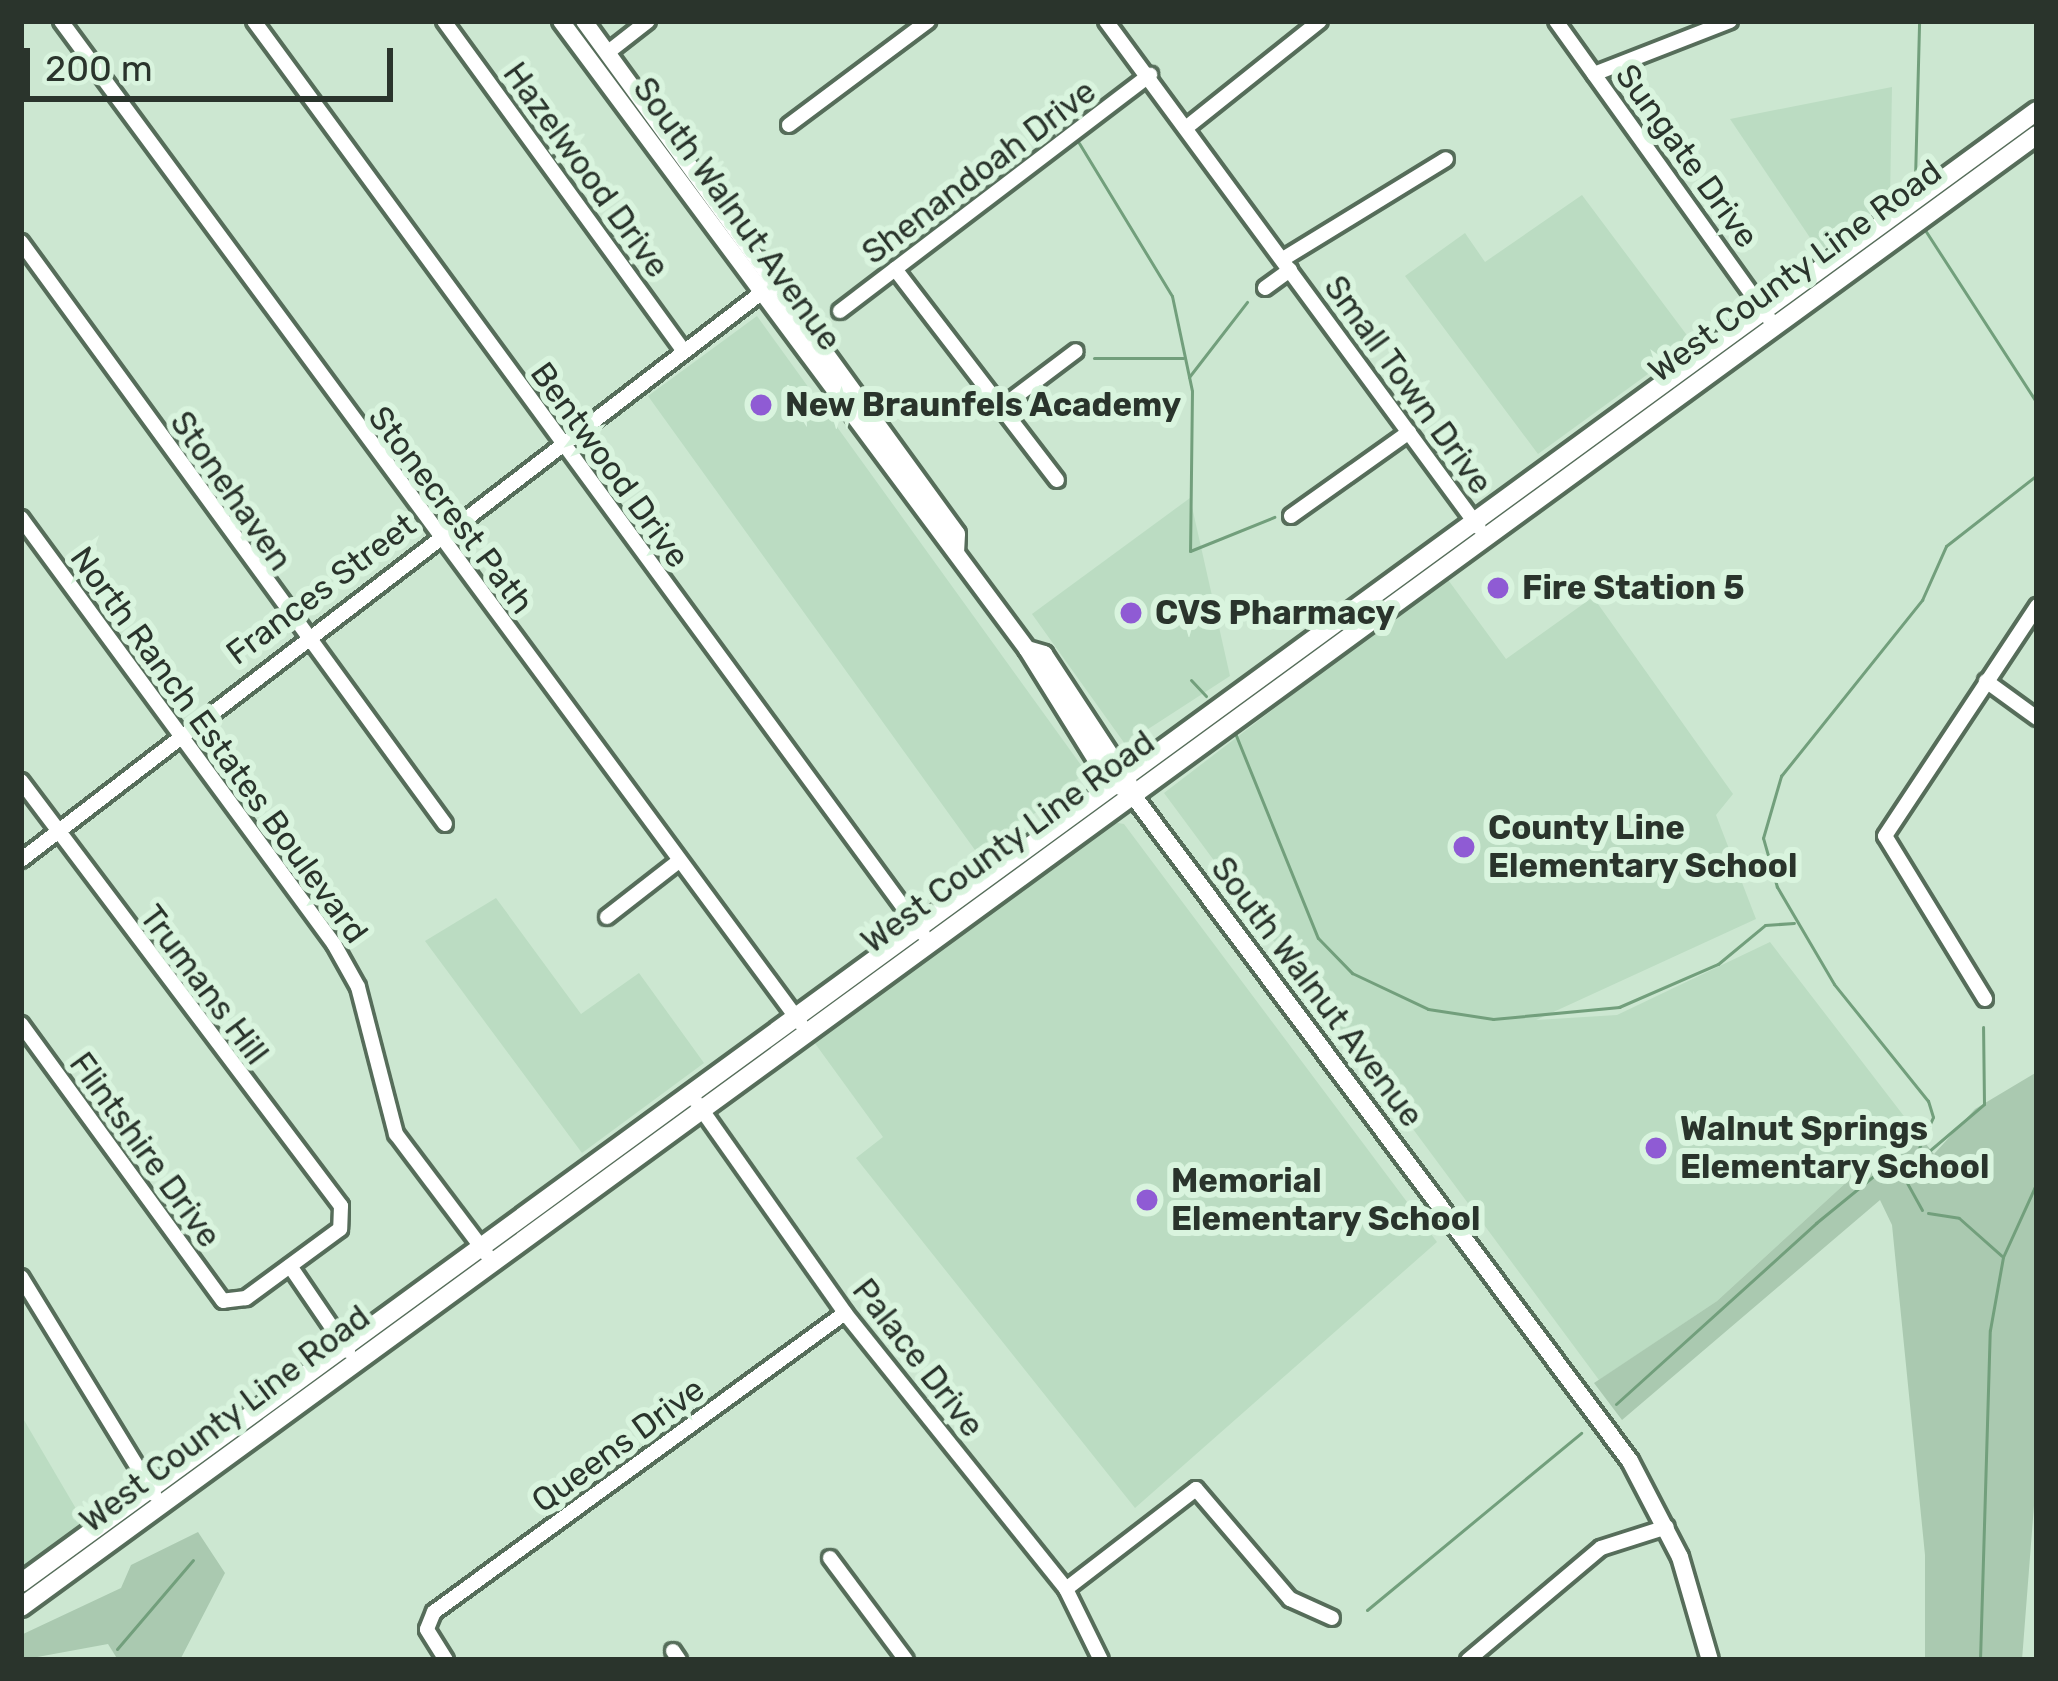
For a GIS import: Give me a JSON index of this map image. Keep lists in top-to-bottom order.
{
  "streets": {
    "main road": ["West County Line Road"],
    "street": [
      "Sungate Drive",
      "Hazelwood Drive",
      "Shenandoah Drive",
      "South Walnut Avenue",
      "Small Town Drive",
      "Bentwood Drive",
      "Stonehaven",
      "Stonecrest Path",
      "Frances Street",
      "North Ranch Estates Boulevard",
      "Trumans Hill",
      "Flintshire Drive",
      "Palace Drive",
      "Queens Drive"
    ]
  },
  "crossings": [
    ["Sungate Drive", "West County Line Road"],
    ["Hazelwood Drive", "Frances Street"],
    ["Shenandoah Drive", "Small Town Drive"],
    ["South Walnut Avenue", "West County Line Road"],
    ["South Walnut Avenue", "Frances Street"],
    ["West County Line Road", "Small Town Drive"],
    ["West County Line Road", "Bentwood Drive"],
    ["West County Line Road", "Stonecrest Path"],
    ["West County Line Road", "North Ranch Estates Boulevard"],
    ["West County Line Road", "Palace Drive"],
    ["Bentwood Drive", "Frances Street"],
    ["Stonehaven", "Frances Street"],
    ["Stonecrest Path", "Frances Street"],
    ["Frances Street", "North Ranch Estates Boulevard"],
    ["Frances Street", "Trumans Hill"],
    ["Trumans Hill", "Flintshire Drive"],
    ["Palace Drive", "Queens Drive"]
  ],
  "places": [
    "New Braunfels Academy",
    "Fire Station 5",
    "CVS Pharmacy",
    "County Line Elementary School",
    "Walnut Springs Elementary School",
    "Memorial Elementary School"
  ],
  "scale_bar": "200 m"
}
